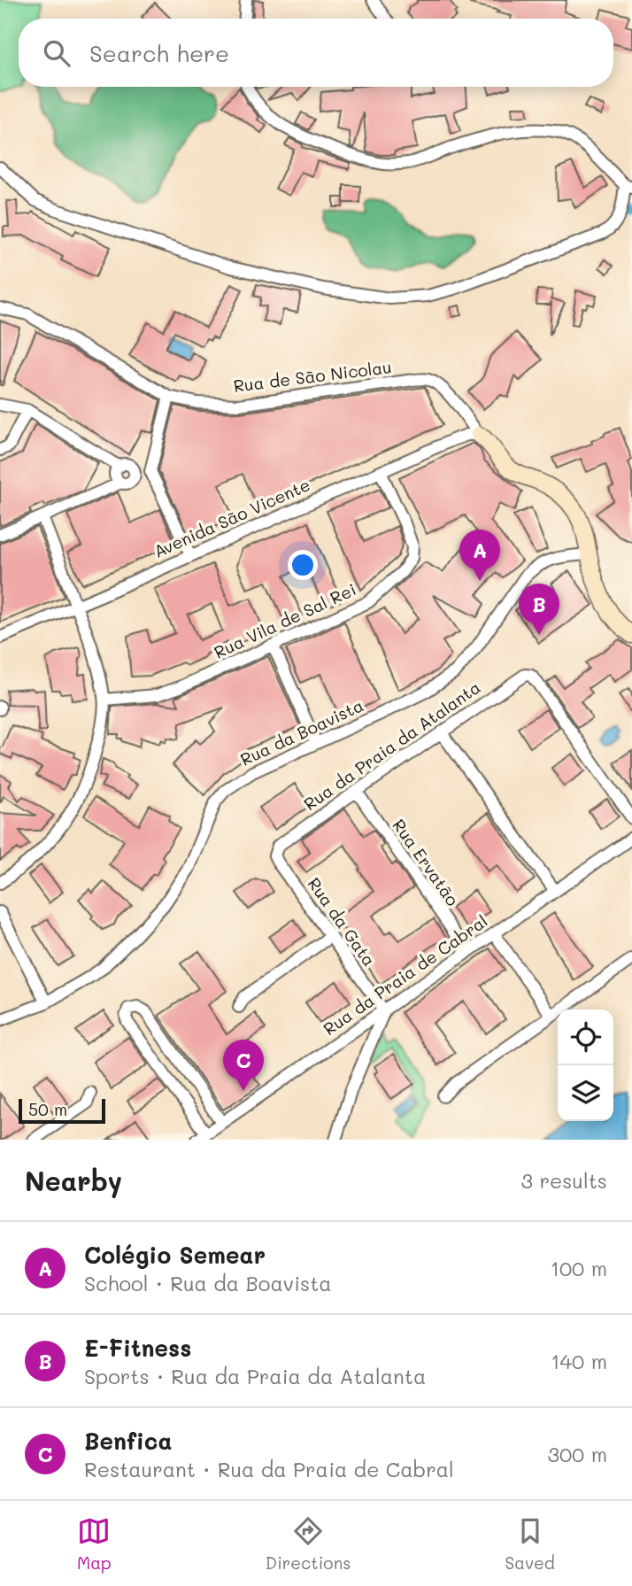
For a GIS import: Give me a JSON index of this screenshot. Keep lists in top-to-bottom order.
{
  "streets": {
    "street": [
      "Rua de São Nicolau",
      "Avenida São Vicente",
      "Rua Vila de Sal Rei",
      "Rua da Boavista",
      "Rua da Praia da Atalanta",
      "Rua Ervatão",
      "Rua da Gata",
      "Rua da Praia de Cabral"
    ]
  },
  "crossings": [
    ["Rua de São Nicolau", "Avenida São Vicente"],
    ["Avenida São Vicente", "Rua Vila de Sal Rei"],
    ["Rua da Praia da Atalanta", "Rua Ervatão"],
    ["Rua da Praia da Atalanta", "Rua da Gata"],
    ["Rua Ervatão", "Rua da Praia de Cabral"],
    ["Rua da Gata", "Rua da Praia de Cabral"]
  ],
  "scale_bar": "50 m",
  "page": {
    "search": "Search here",
    "pins": ["A", "B", "C"],
    "scale": "50 m",
    "heading": ["Nearby", "3 results"],
    "list": [
      {
        "mark": "A",
        "name": "Colégio Semear",
        "note": "School · Rua da Boavista",
        "value": "100 m"
      },
      {
        "mark": "B",
        "name": "E-Fitness",
        "note": "Sports · Rua da Praia da Atalanta",
        "value": "140 m"
      },
      {
        "mark": "C",
        "name": "Benfica",
        "note": "Restaurant · Rua da Praia de Cabral",
        "value": "300 m"
      }
    ],
    "nav": ["Map", "Directions", "Saved"]
  }
}
